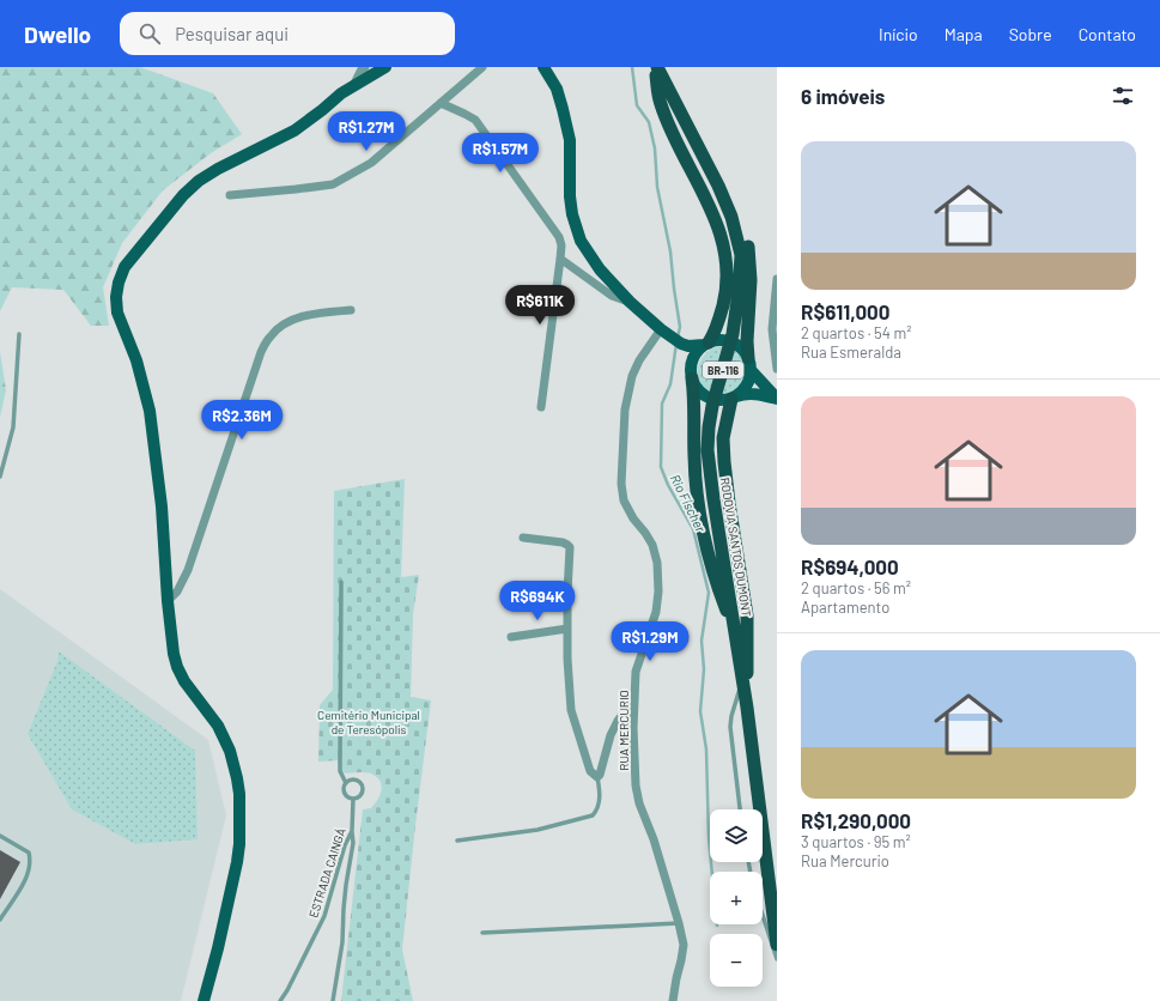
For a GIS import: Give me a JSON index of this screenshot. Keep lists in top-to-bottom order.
{
  "streets": {
    "highway": ["BR-116", "RODOVIA SANTOS DUMONT"],
    "street": ["RUA MERCURIO"],
    "lane": ["ESTRADA CAINGÁ"]
  },
  "water": ["Rio Fischer"],
  "parks": ["Cemitério Municipal de Teresópolis"],
  "page": {
    "header": "Dwello",
    "search": "Pesquisar aqui",
    "nav": [
      "Início",
      "Mapa",
      "Sobre",
      "Contato"
    ],
    "heading": "6 imóveis",
    "price": [
      "R$1.27M",
      "R$1.57M",
      "R$611K",
      "R$2.36M",
      "R$694K",
      "R$1.29M"
    ],
    "list": [
      {
        "name": "R$611,000",
        "note": "2 quartos · 54 m² · Rua Esmeralda"
      },
      {
        "name": "R$694,000",
        "note": "2 quartos · 56 m² · Apartamento"
      },
      {
        "name": "R$1,290,000",
        "note": "3 quartos · 95 m² · Rua Mercurio"
      }
    ],
    "map_buttons": ["+", "−"]
  }
}
